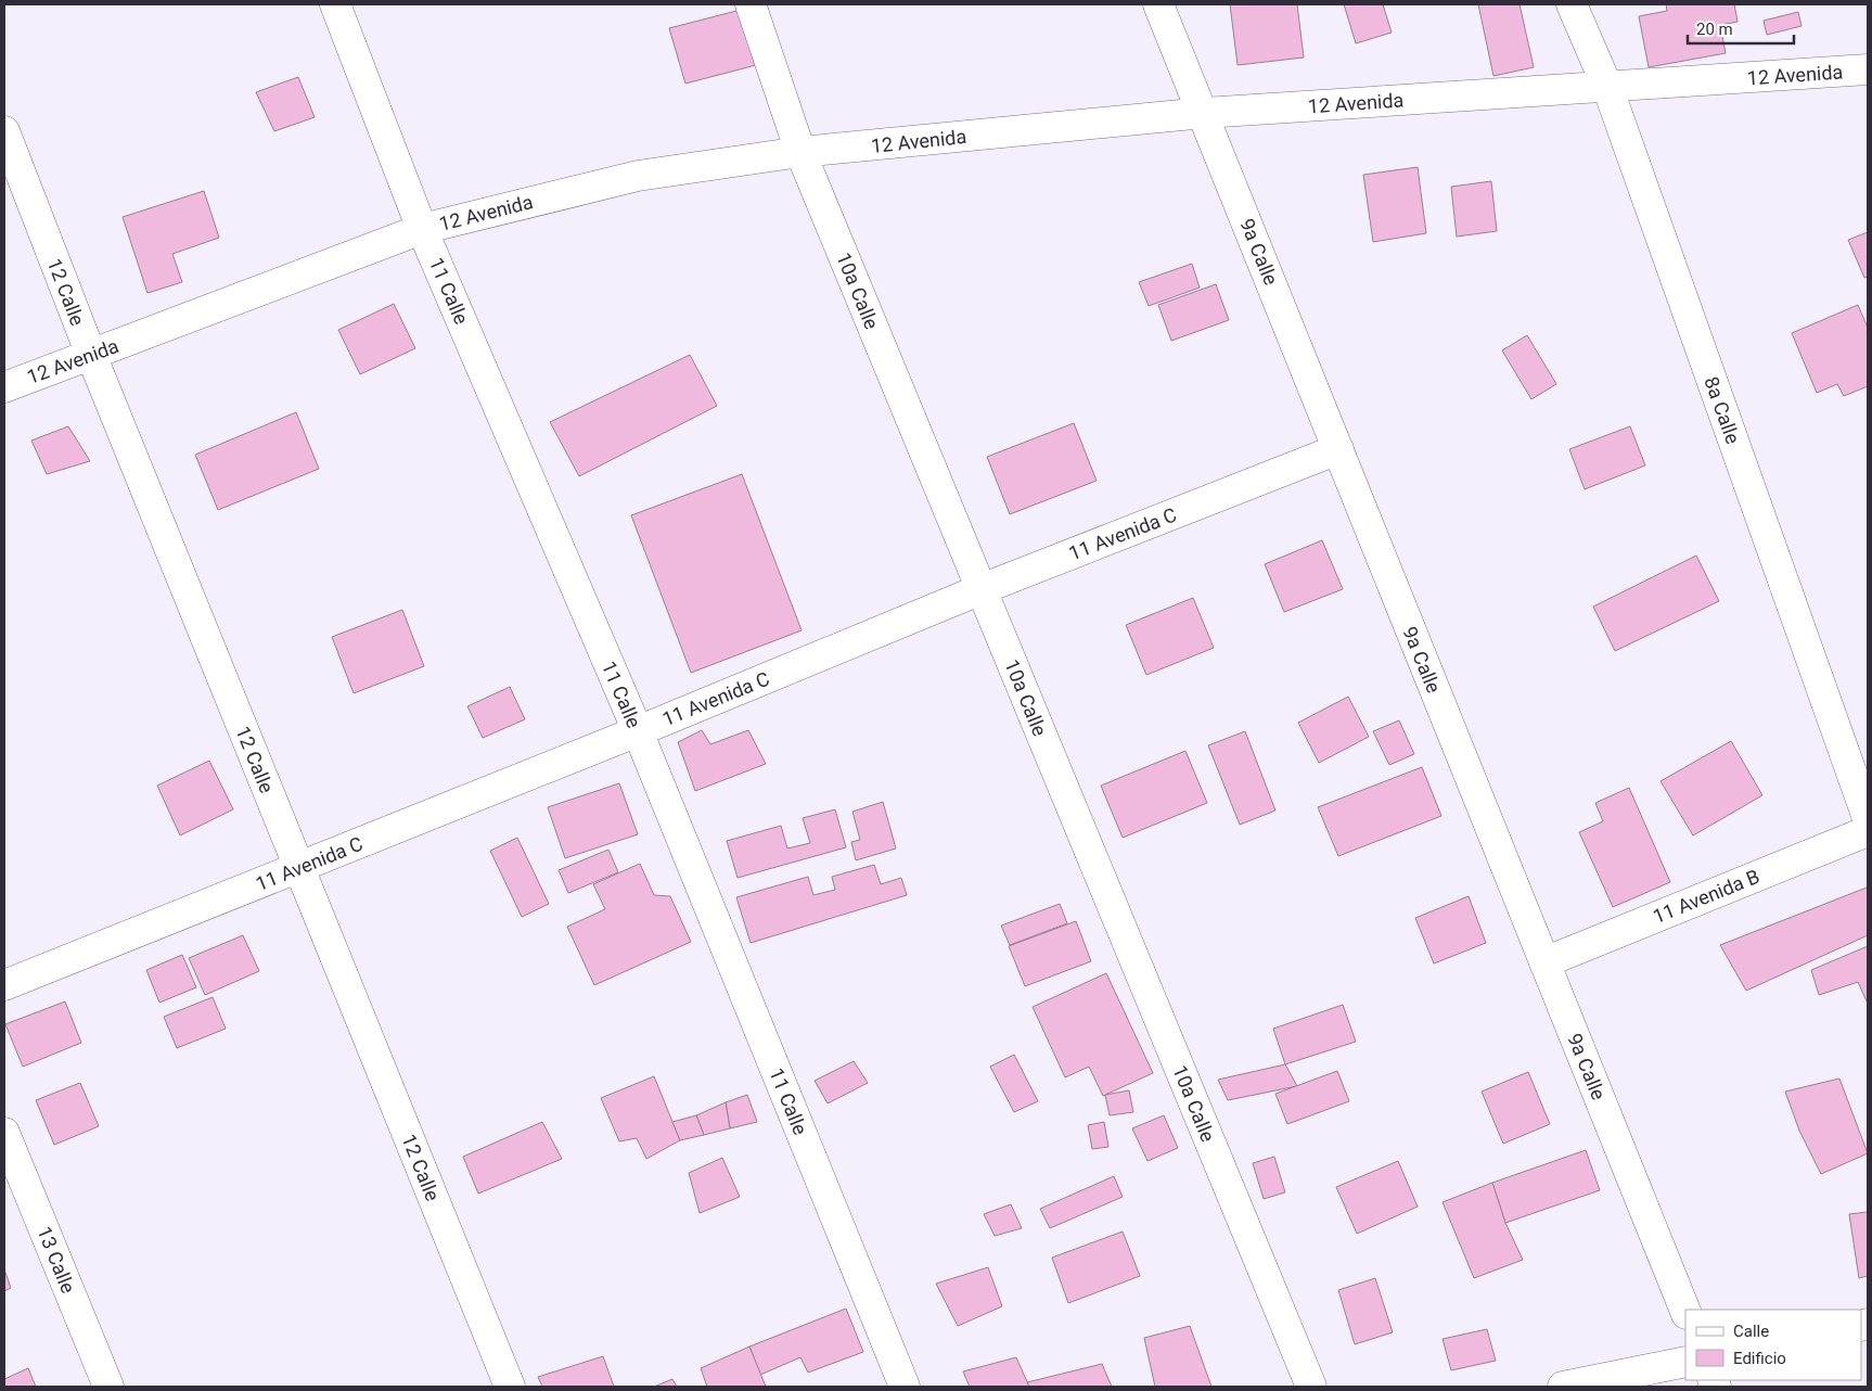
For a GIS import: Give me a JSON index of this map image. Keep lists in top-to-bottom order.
{
  "streets": {
    "street": [
      "12 Avenida",
      "9a Calle",
      "11 Calle",
      "10a Calle",
      "12 Calle",
      "8a Calle",
      "11 Avenida C",
      "11 Avenida B",
      "13 Calle"
    ]
  },
  "crossings": [
    ["12 Avenida", "9a Calle"],
    ["12 Avenida", "11 Calle"],
    ["12 Avenida", "10a Calle"],
    ["12 Avenida", "12 Calle"],
    ["12 Avenida", "8a Calle"],
    ["9a Calle", "11 Avenida C"],
    ["9a Calle", "11 Avenida B"],
    ["11 Calle", "11 Avenida C"],
    ["10a Calle", "11 Avenida C"],
    ["12 Calle", "11 Avenida C"]
  ],
  "legend": ["Calle", "Edificio"],
  "scale_bar": "20 m"
}
